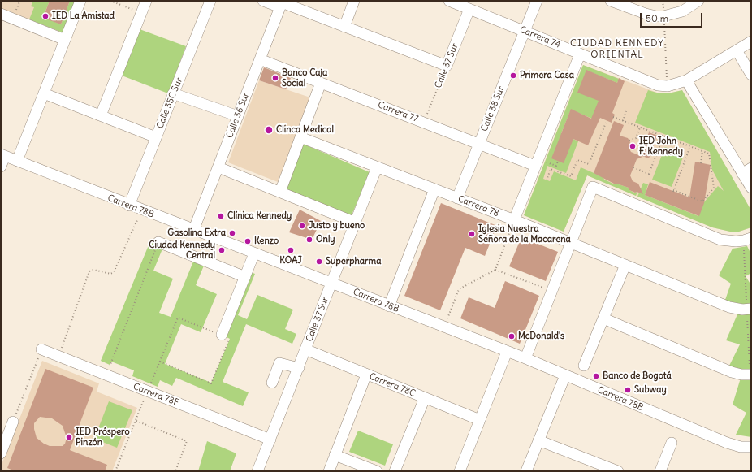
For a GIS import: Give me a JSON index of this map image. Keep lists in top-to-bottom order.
{
  "streets": {
    "street": [
      "Carrera 74",
      "Calle 37 Sur",
      "Calle 35C Sur",
      "Calle 38 Sur",
      "Carrera 77",
      "Calle 36 Sur",
      "Carrera 78B",
      "Carrera 78",
      "Carrera 78C",
      "Carrera 78F"
    ]
  },
  "crossings": [
    ["Carrera 74", "Calle 37 Sur"],
    ["Carrera 74", "Calle 38 Sur"],
    ["Calle 37 Sur", "Carrera 77"],
    ["Calle 37 Sur", "Carrera 78B"],
    ["Calle 37 Sur", "Carrera 78"],
    ["Calle 37 Sur", "Carrera 78C"],
    ["Calle 37 Sur", "Carrera 78F"],
    ["Calle 35C Sur", "Carrera 78B"],
    ["Calle 38 Sur", "Carrera 77"],
    ["Calle 38 Sur", "Carrera 78"],
    ["Carrera 77", "Calle 36 Sur"],
    ["Calle 36 Sur", "Carrera 78B"]
  ],
  "districts": ["CIUDAD KENNEDY ORIENTAL"],
  "places": [
    "IED La Amistad",
    "Primera Casa",
    "Banco Caja Social",
    "Clinca Medical",
    "IED John F. Kennedy",
    "Clínica Kennedy",
    "Justo y bueno",
    "Gasolina Extra",
    "Iglesia Nuestra Señora de la Macarena",
    "Only",
    "Kenzo",
    "Ciudad Kennedy Central",
    "KOAJ",
    "Superpharma",
    "McDonald's",
    "Banco de Bogotá",
    "Subway",
    "IED Próspero Pinzón"
  ],
  "scale_bar": "50 m"
}
